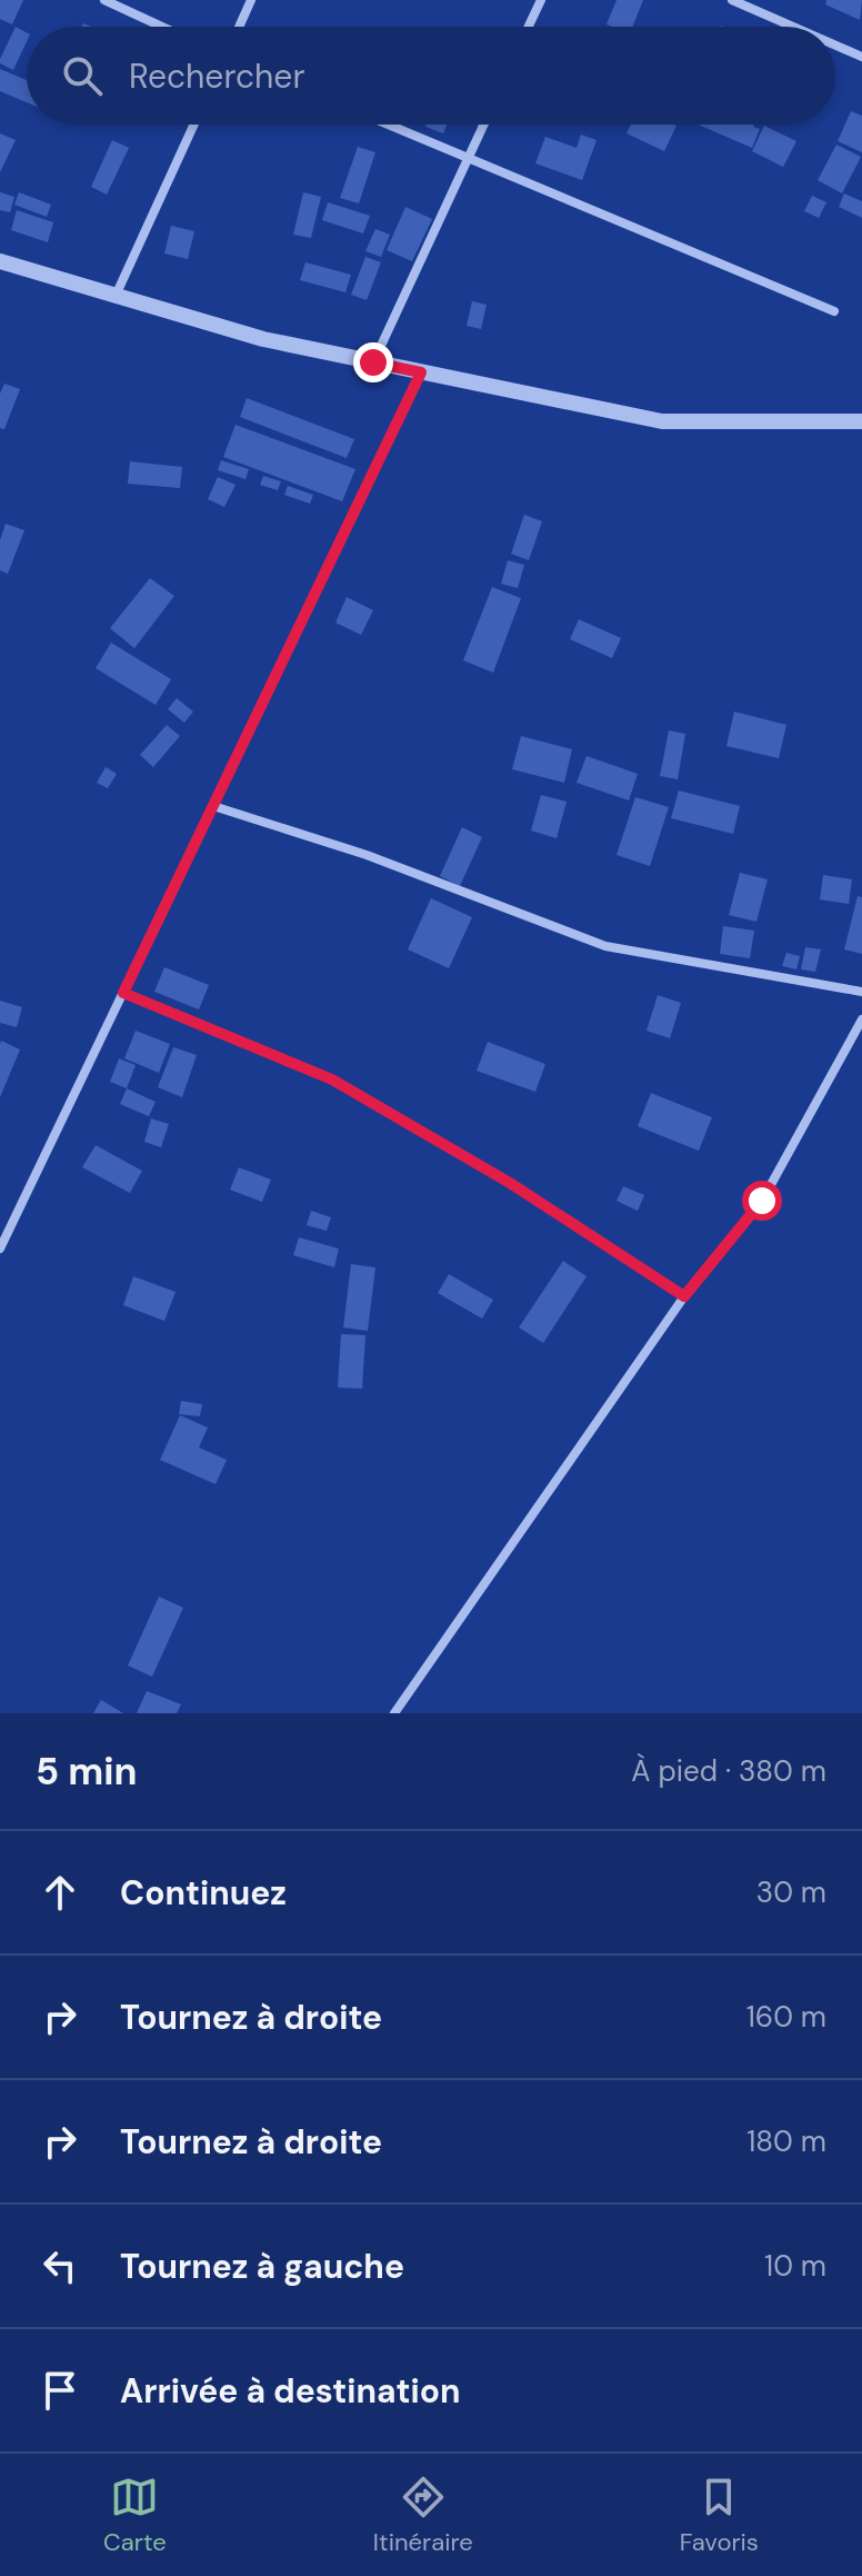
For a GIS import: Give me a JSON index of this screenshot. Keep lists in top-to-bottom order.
{
  "page": {
    "search": "Rechercher",
    "heading": ["5 min", "À pied · 380 m"],
    "list": [
      ["Continuez", "30 m"],
      ["Tournez à droite", "160 m"],
      ["Tournez à droite", "180 m"],
      ["Tournez à gauche", "10 m"],
      "Arrivée à destination"
    ],
    "nav": ["Carte", "Itinéraire", "Favoris"]
  }
}
